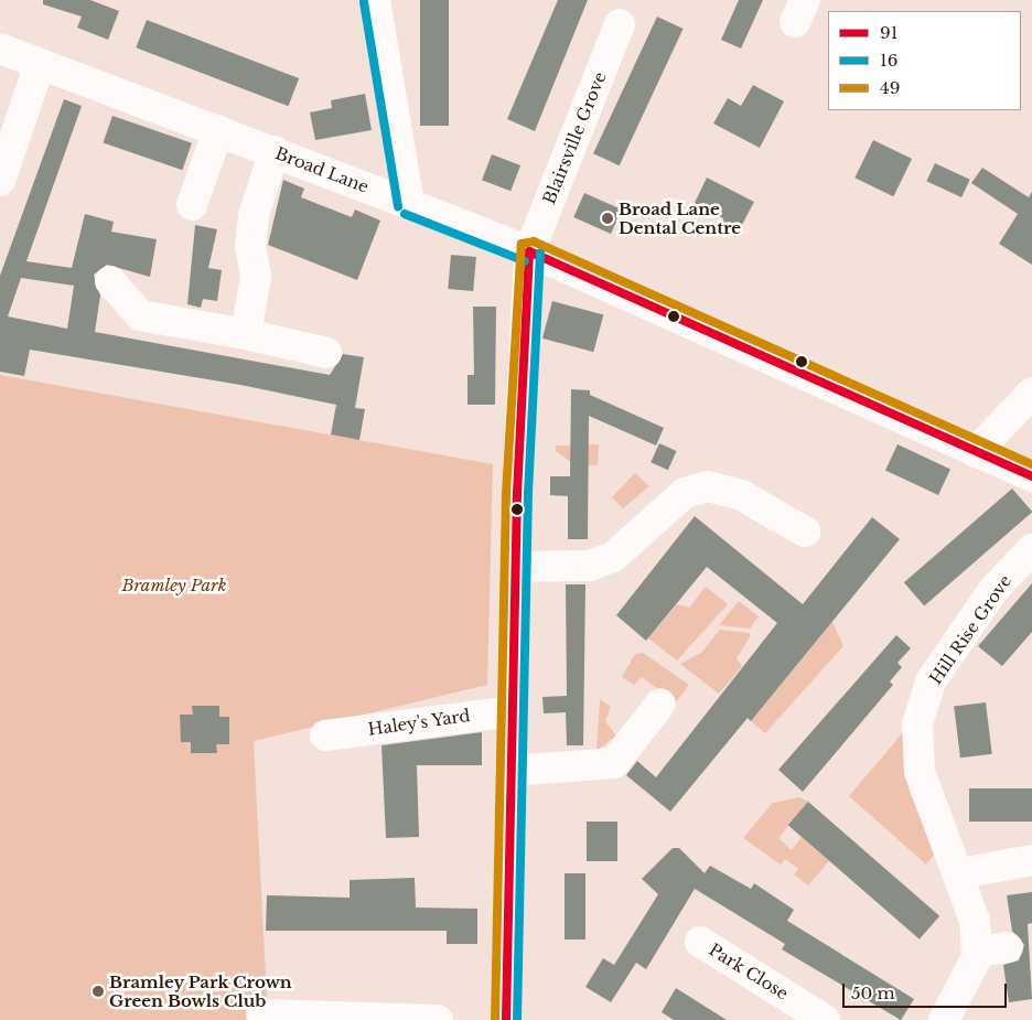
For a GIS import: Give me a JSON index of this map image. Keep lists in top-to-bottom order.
{
  "streets": {
    "street": [
      "Blairsville Grove",
      "Broad Lane",
      "Hill Rise Grove",
      "Haley's Yard",
      "Park Close"
    ]
  },
  "crossings": [
    ["Blairsville Grove", "Broad Lane"],
    ["Blairsville Grove", "Haley's Yard"]
  ],
  "parks": ["Bramley Park"],
  "places": ["Broad Lane Dental Centre", "Bramley Park Crown Green Bowls Club"],
  "lines": ["transit line 16", "transit line 49", "transit line 91"],
  "legend": ["91", "16", "49"],
  "scale_bar": "50 m"
}
